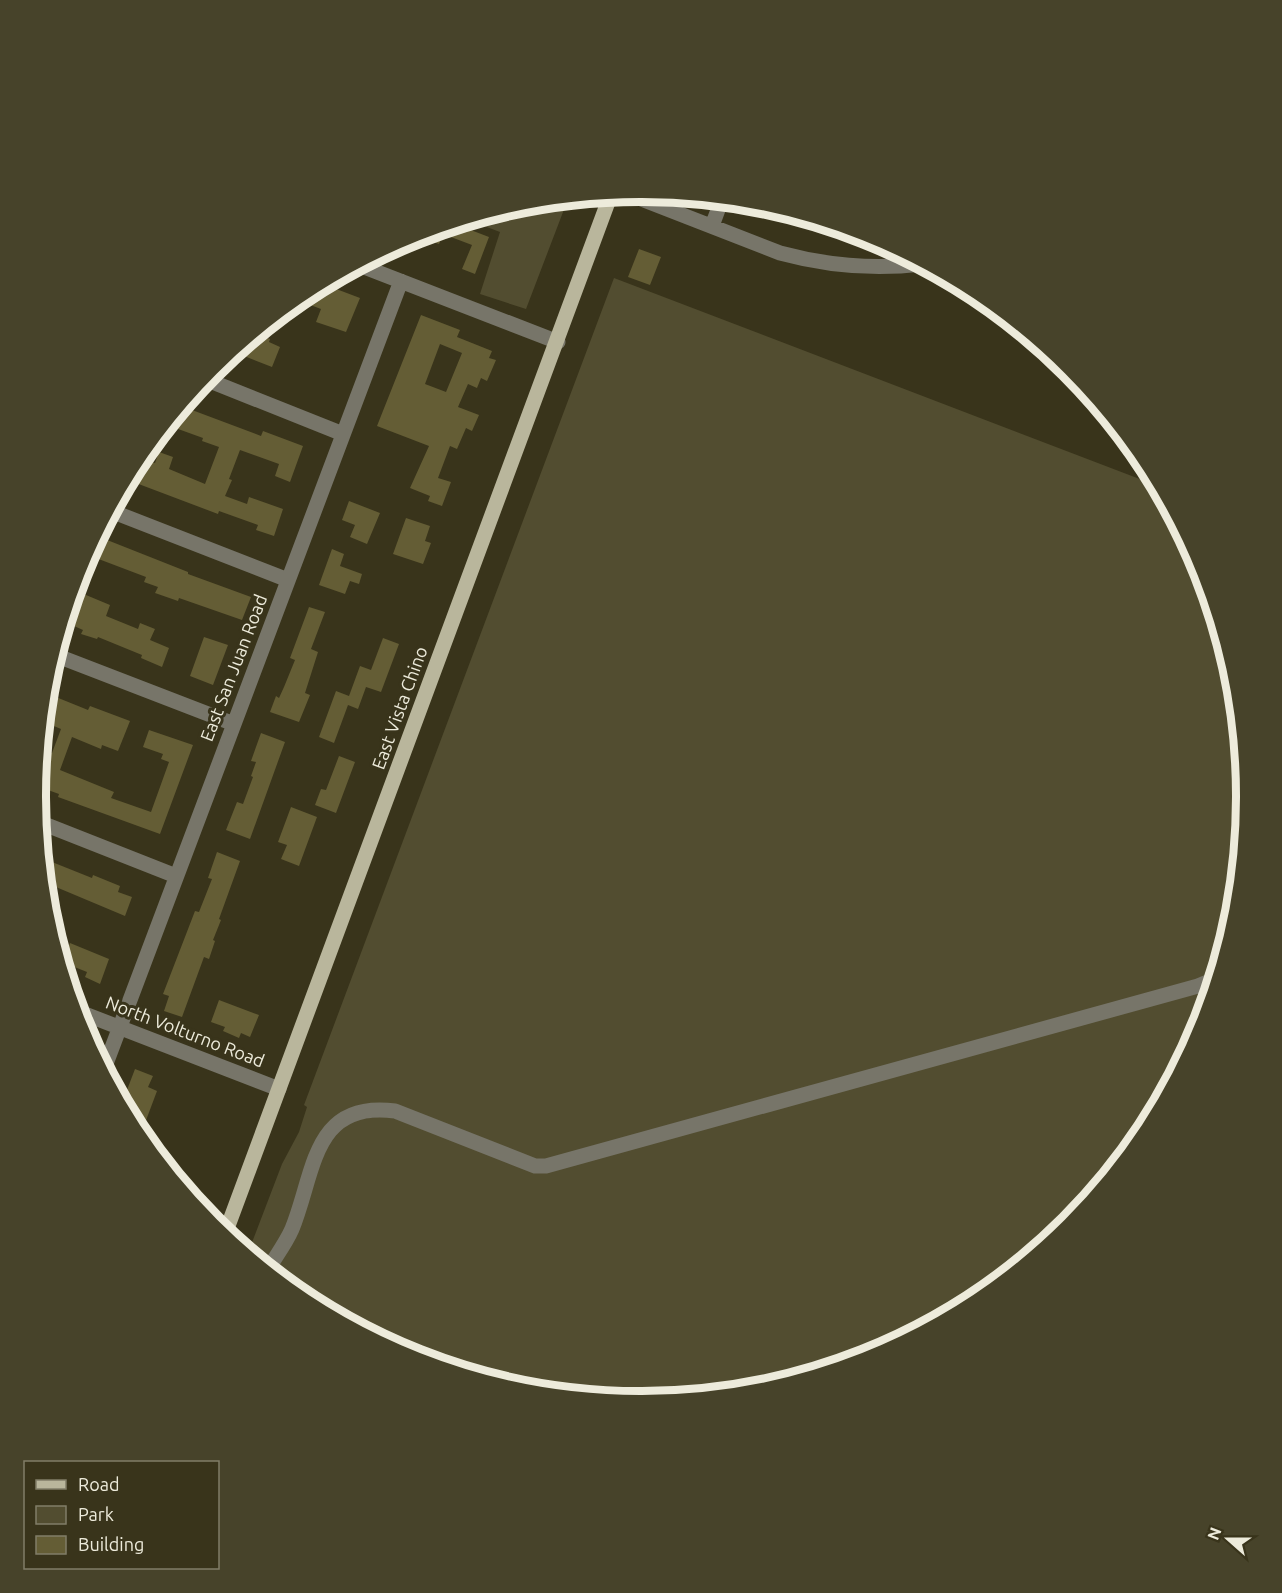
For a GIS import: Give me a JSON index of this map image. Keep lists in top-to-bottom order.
{
  "streets": {
    "main road": ["East Vista Chino"],
    "street": ["East San Juan Road", "North Volturno Road"]
  },
  "crossings": [
    ["East San Juan Road", "North Volturno Road"],
    ["East Vista Chino", "North Volturno Road"]
  ],
  "legend": ["Road", "Park", "Building"],
  "north": "left"
}
